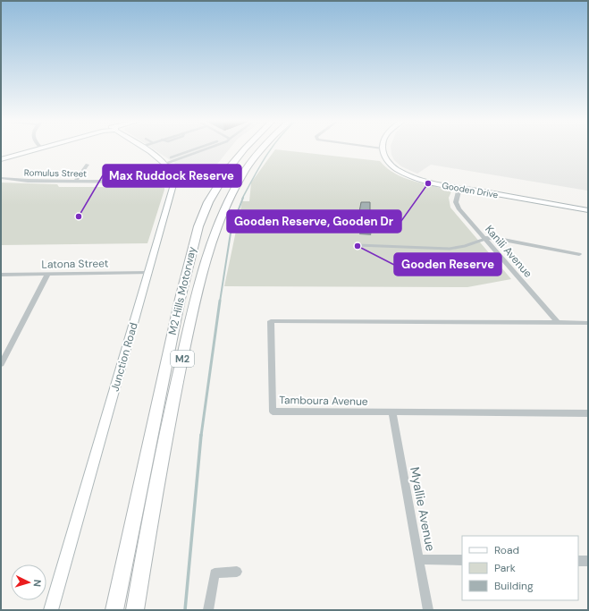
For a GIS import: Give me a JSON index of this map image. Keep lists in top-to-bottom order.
{
  "streets": {
    "highway": ["M2 Hills Motorway", "M2"],
    "street": [
      "Romulus Street",
      "Gooden Drive",
      "Kanili Avenue",
      "Latona Street",
      "Junction Road",
      "Tamboura Avenue",
      "Myallie Avenue"
    ]
  },
  "crossings": [
    ["Romulus Street", "Junction Road"],
    ["Gooden Drive", "Kanili Avenue"],
    ["Kanili Avenue", "Tamboura Avenue"],
    ["Latona Street", "Junction Road"],
    ["Tamboura Avenue", "Myallie Avenue"]
  ],
  "places": ["Gooden Reserve, Gooden Dr", "Max Ruddock Reserve", "Gooden Reserve"],
  "legend": ["Road", "Park", "Building"],
  "north": "right"
}
